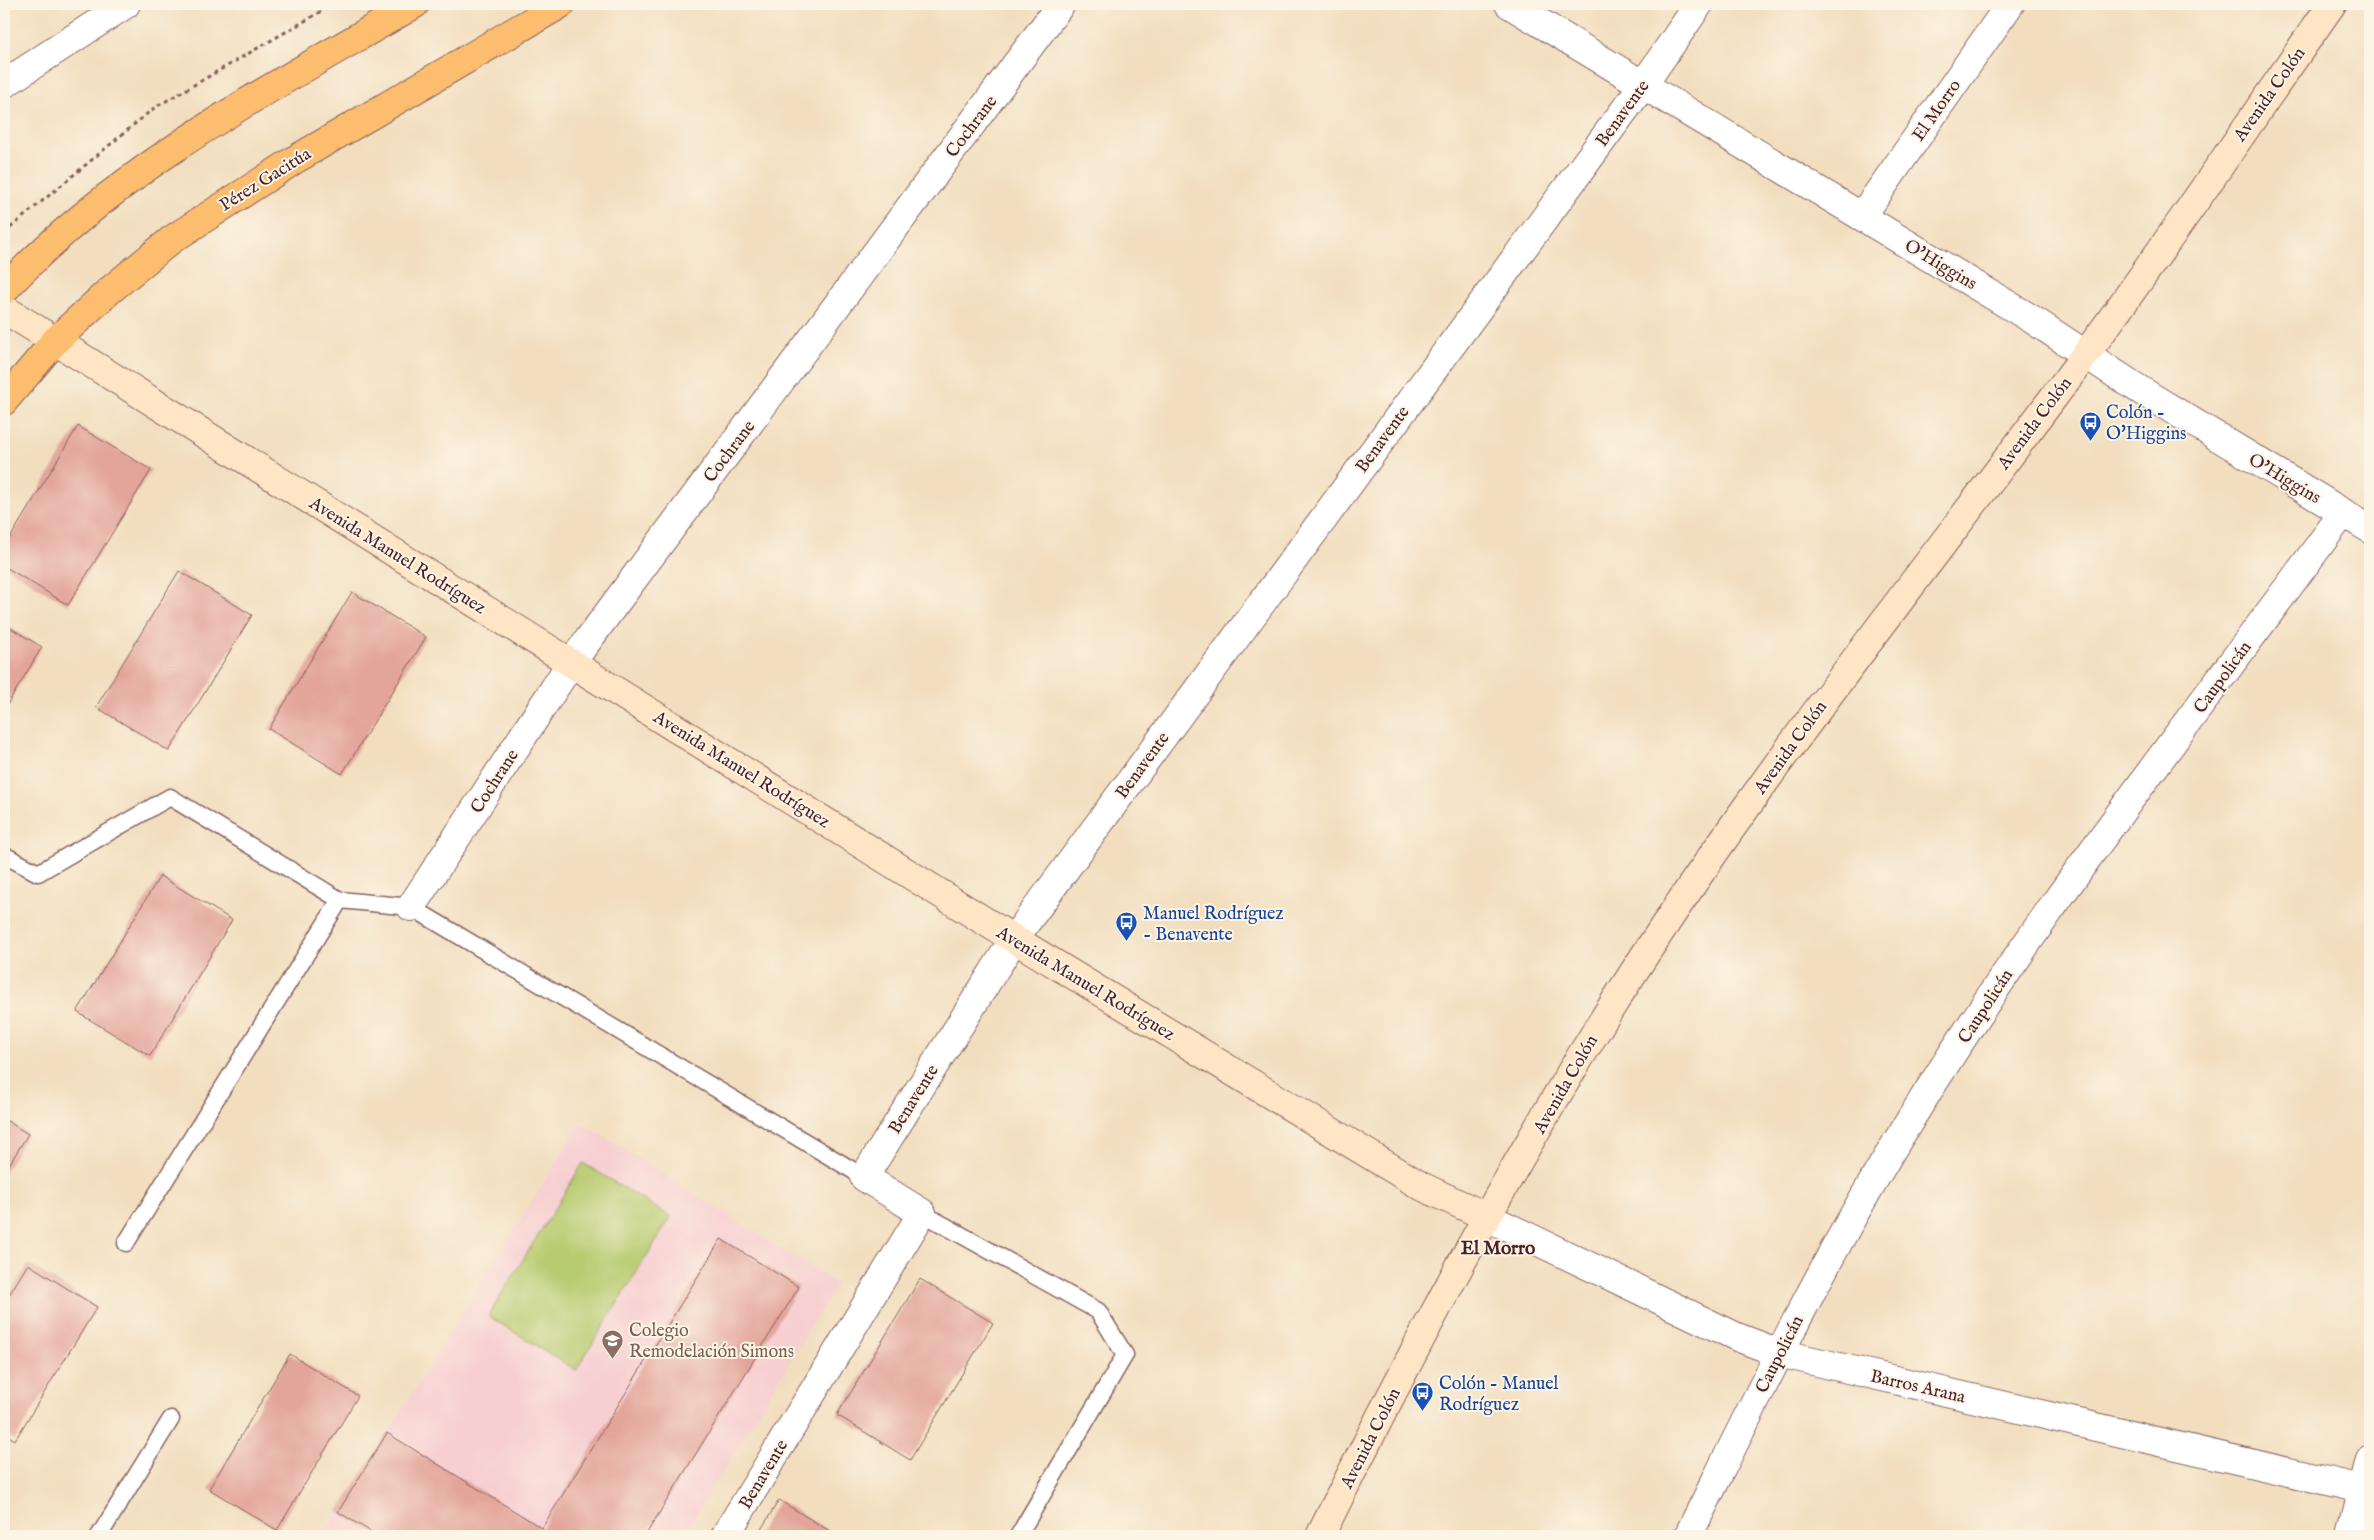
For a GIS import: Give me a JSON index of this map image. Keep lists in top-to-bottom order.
{
  "streets": {
    "main road": ["Avenida Colón", "Pérez Gacitúa", "Avenida Manuel Rodríguez"],
    "street": [
      "El Morro",
      "Benavente",
      "Cochrane",
      "O'Higgins",
      "Caupolicán",
      "Barros Arana"
    ]
  },
  "crossings": [
    ["Avenida Colón", "O'Higgins"],
    ["Avenida Colón", "Avenida Manuel Rodríguez"],
    ["Avenida Colón", "Barros Arana"],
    ["El Morro", "O'Higgins"],
    ["Benavente", "O'Higgins"],
    ["Benavente", "Avenida Manuel Rodríguez"],
    ["Cochrane", "Avenida Manuel Rodríguez"],
    ["Pérez Gacitúa", "Avenida Manuel Rodríguez"],
    ["O'Higgins", "Caupolicán"],
    ["Avenida Manuel Rodríguez", "Barros Arana"],
    ["Caupolicán", "Barros Arana"]
  ],
  "districts": ["El Morro"],
  "places": {
    "bus stop": ["Colón - O'Higgins", "Manuel Rodríguez - Benavente", "Colón - Manuel Rodríguez"],
    "school or university": ["Colegio Remodelación Simons"]
  }
}
